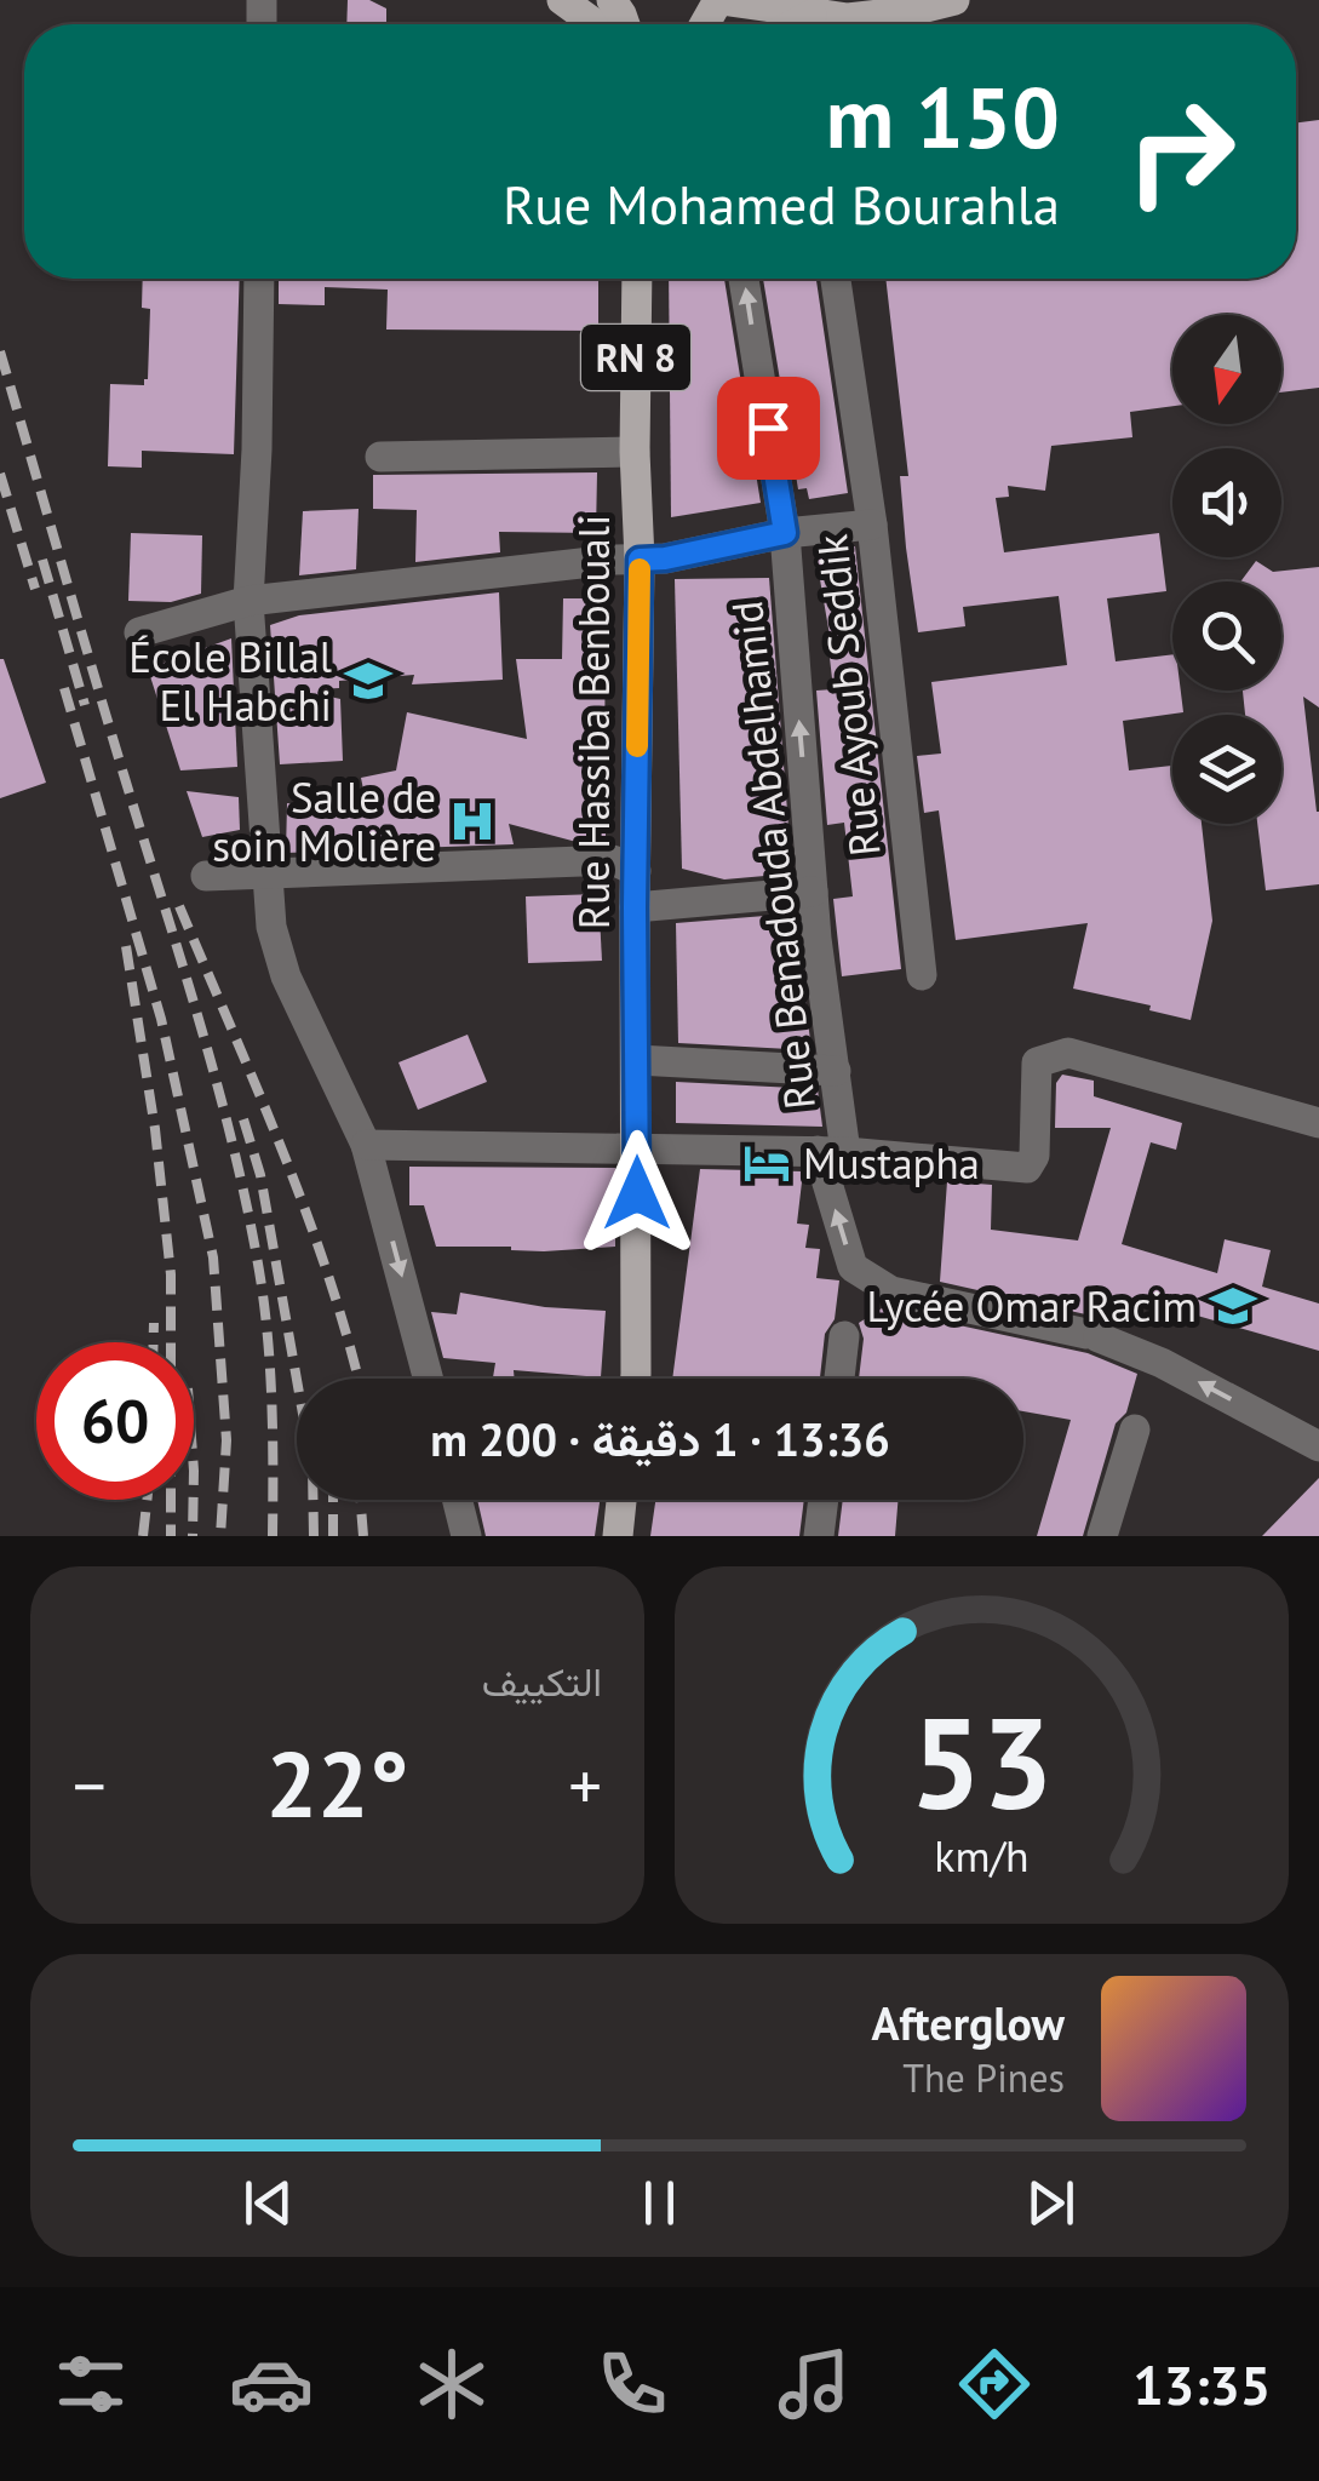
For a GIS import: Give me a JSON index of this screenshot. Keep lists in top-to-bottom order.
{
  "streets": {
    "main road": ["RN 8", "Rue Hassiba Benbouali"],
    "street": ["Rue Ayoub Seddik", "Rue Benadouda Abdelhamid"]
  },
  "one_way": ["Rue Benadouda Abdelhamid"],
  "places": {
    "school or university": ["École Billal El Habchi", "Lycée Omar Racim"],
    "hospital": ["Salle de soin Molière"],
    "hotel": ["Mustapha"]
  },
  "north": "bottom",
  "page": {
    "turn": ["150 m", "Rue Mohamed Bourahla"],
    "limit": "60",
    "trip": "13:36 · 1 دقيقة · 200 m",
    "tile": "التكييف",
    "heat": ["−", "22°", "+"],
    "song": ["Afterglow", "The Pines"],
    "tabs": "13:35",
    "gauge": ["53", "km/h"]
  }
}
